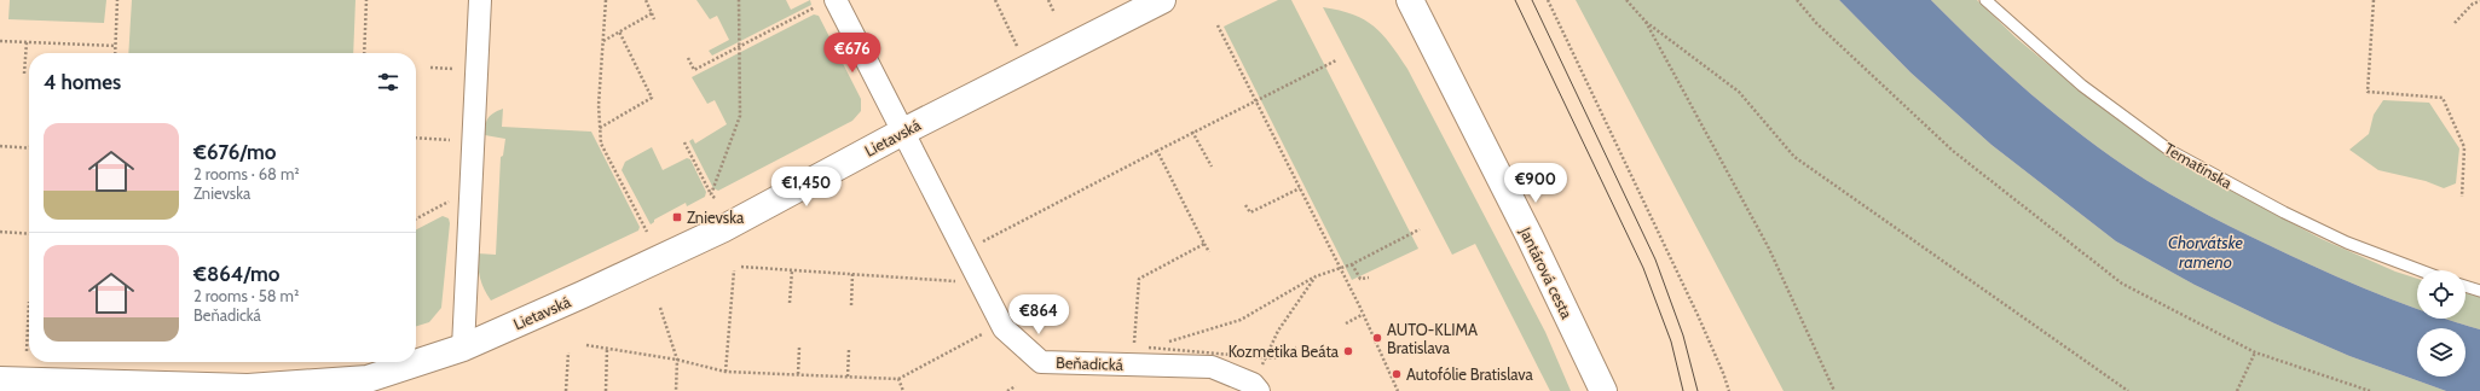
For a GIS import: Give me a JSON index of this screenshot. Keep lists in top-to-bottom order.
{
  "streets": {
    "street": ["Lietavská", "Jantárová cesta", "Beňadická"],
    "lane": ["Tematínska"]
  },
  "crossings": [
    ["Lietavská", "Beňadická"]
  ],
  "water": ["Chorvátske rameno"],
  "places": {
    "transit": ["Znievska"],
    "other": ["AUTO-KLIMA Bratislava", "Kozmetika Beáta", "Autofólie Bratislava"]
  },
  "page": {
    "price": [
      "€676",
      "€900",
      "€1,450",
      "€864"
    ],
    "heading": "4 homes",
    "list": [
      {
        "name": "€676/mo",
        "note": "2 rooms · 68 m² · Znievska"
      },
      {
        "name": "€864/mo",
        "note": "2 rooms · 58 m² · Beňadická"
      }
    ]
  }
}
